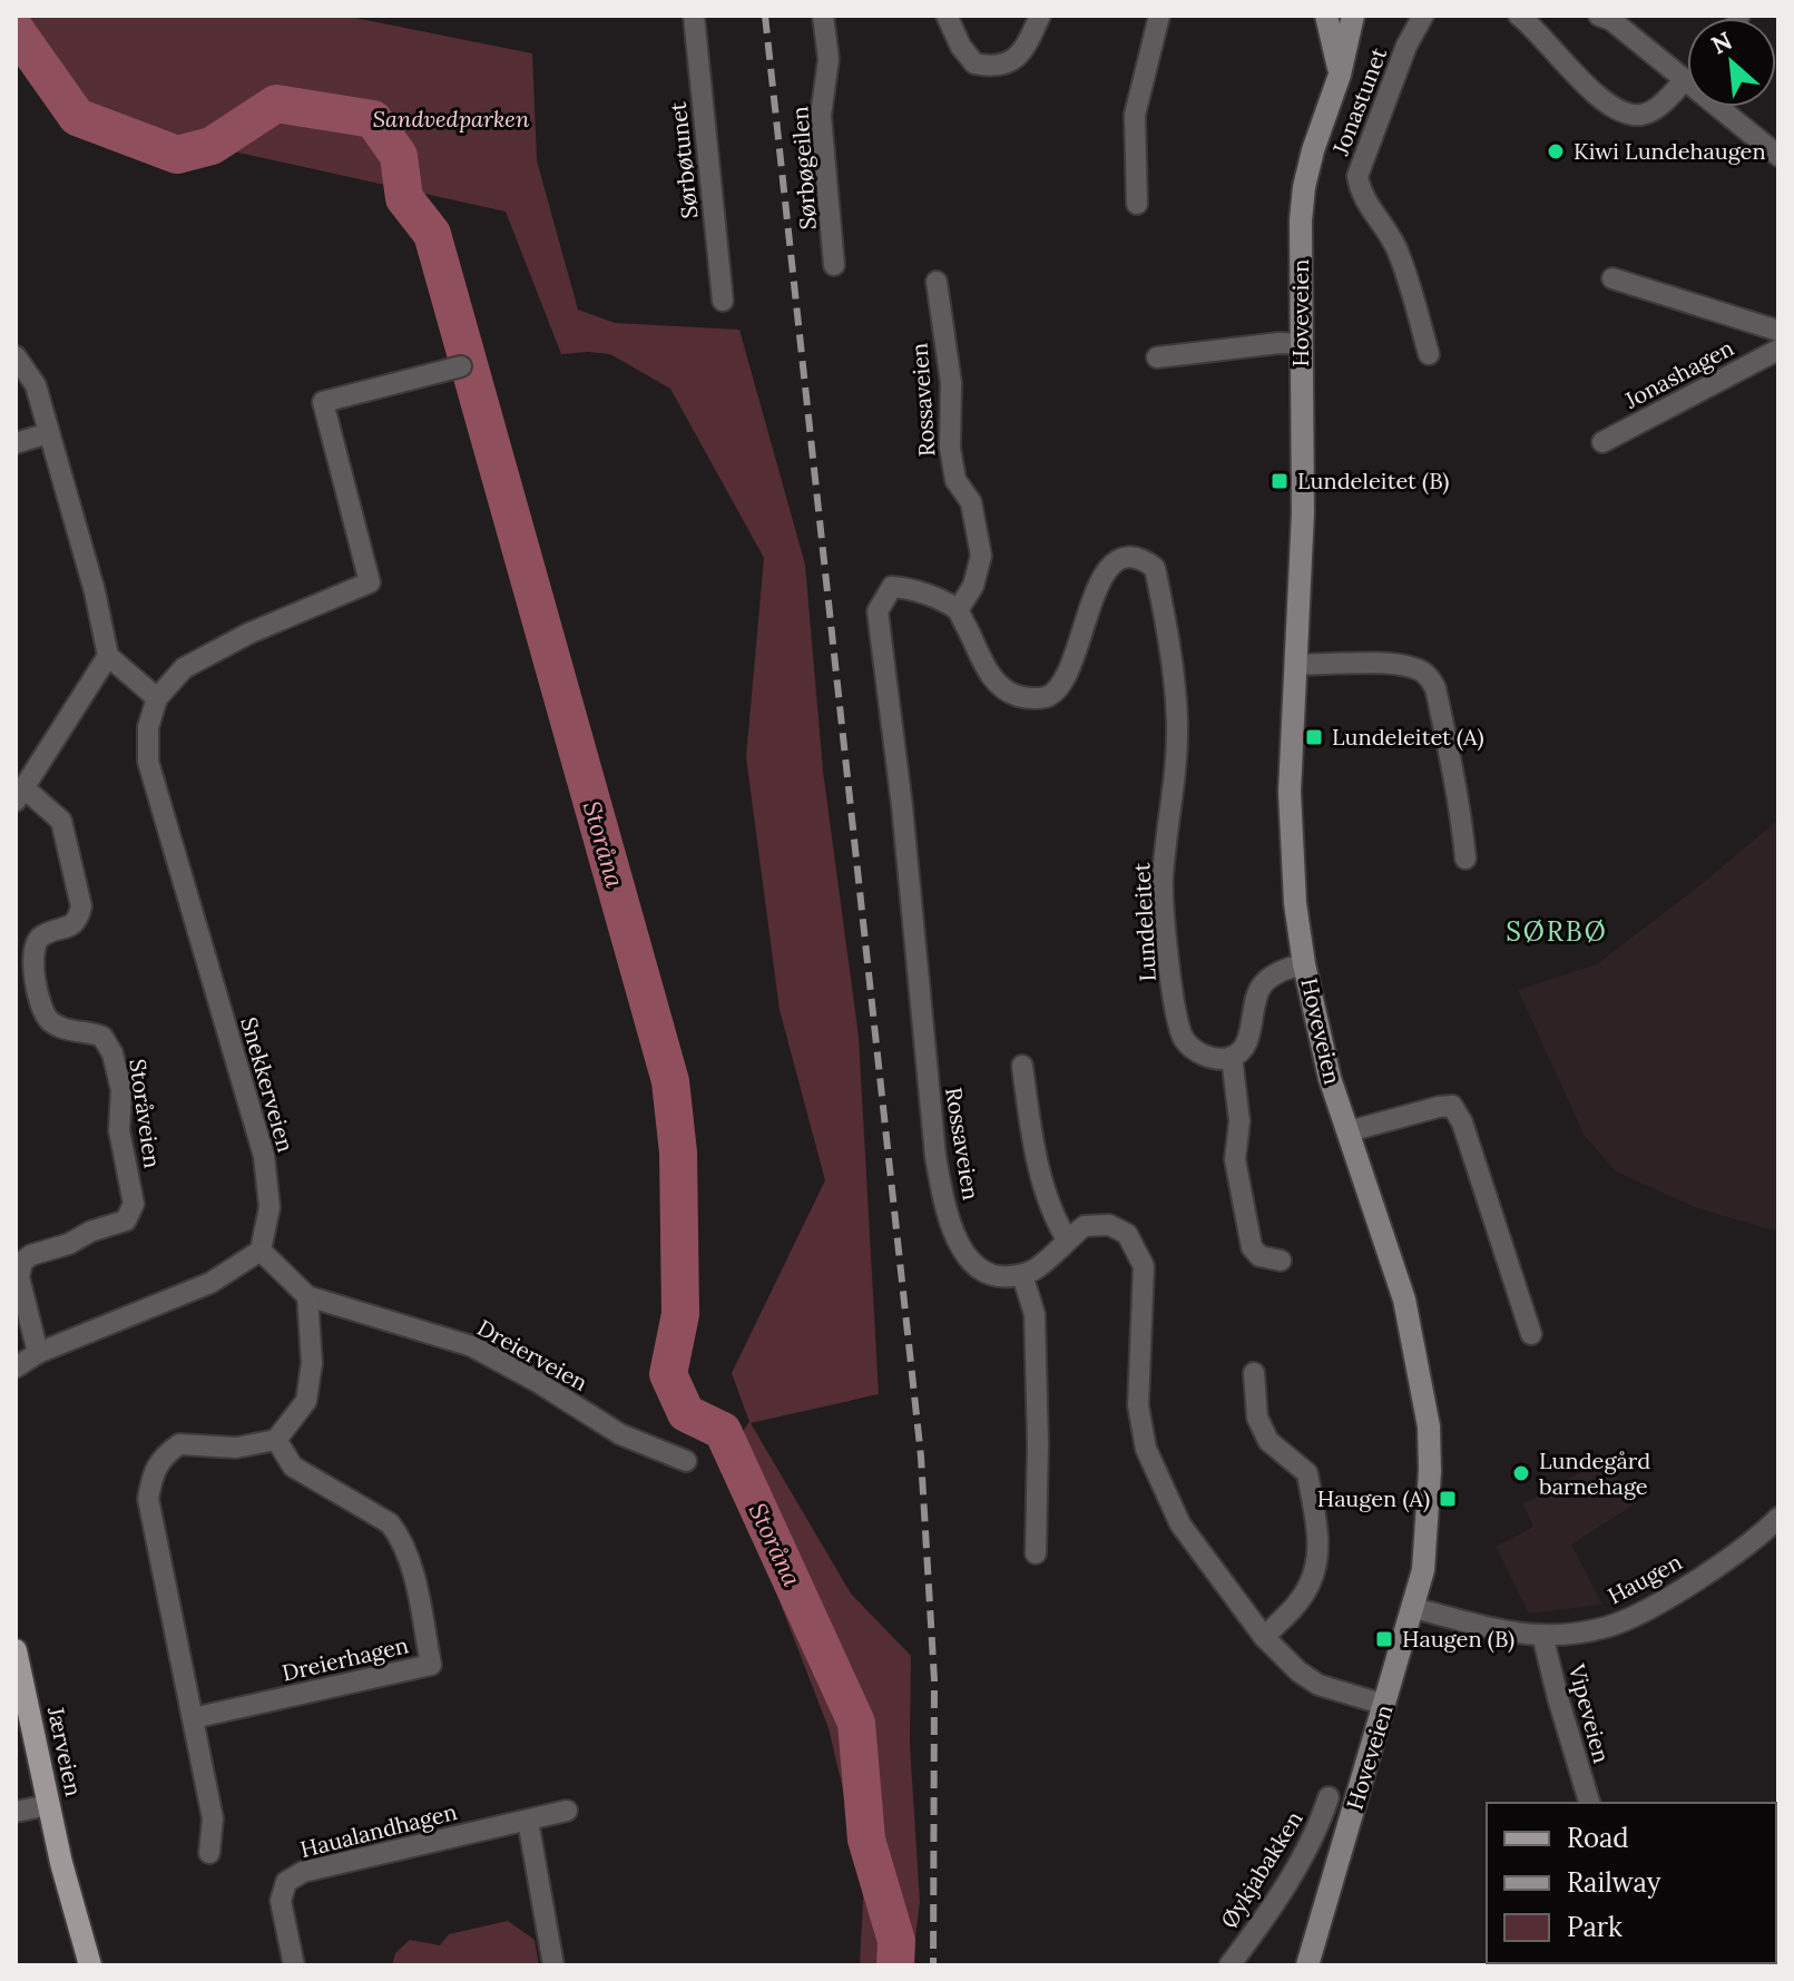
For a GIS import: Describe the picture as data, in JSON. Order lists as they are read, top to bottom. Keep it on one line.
{"streets":{"main road":["Hoveveien","Jærveien"],"street":["Jonastunet","Sørbøtunet","Sørbøgeilen","Jonashagen","Rossaveien","Lundeleitet","Snekkerveien","Storåveien","Dreierveien","Haugen","Dreierhagen","Vipeveien","Haualandhagen","Øykjabakken"]},"crossings":[["Hoveveien","Haugen"],["Rossaveien","Lundeleitet"],["Snekkerveien","Dreierveien"],["Haugen","Vipeveien"]],"districts":["SØRBØ"],"water":["Storåna"],"parks":["Sandvedparken"],"places":{"other":["Kiwi Lundehaugen","Lundegård barnehage"],"transit":["Lundeleitet (B)","Lundeleitet (A)","Haugen (A)","Haugen (B)"]},"legend":["Road","Railway","Park"],"north":"top left"}
